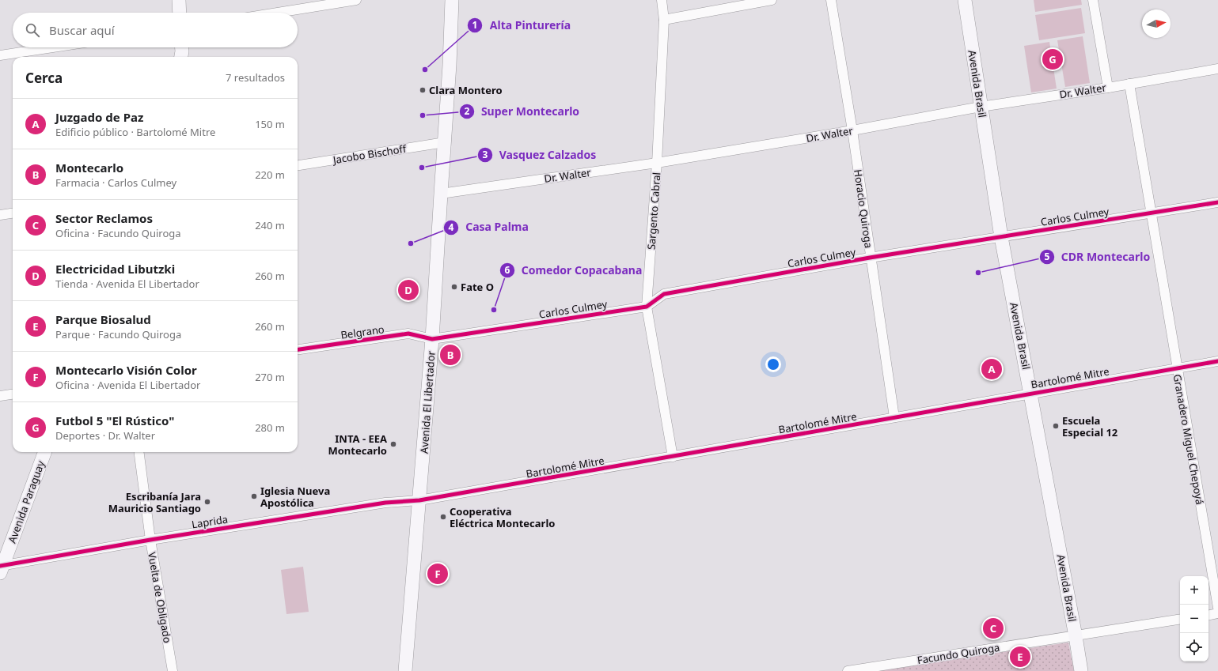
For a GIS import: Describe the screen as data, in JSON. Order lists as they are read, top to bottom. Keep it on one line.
{"streets":{"main road":["Avenida Brasil","Avenida El Libertador","Avenida Paraguay"],"street":["Dr. Walter","Jacobo Bischoff","Horacio Quiroga","Sargento Cabral","Carlos Culmey","Belgrano","Bartolomé Mitre","Granadero Miguel Chepoyá","Laprida","Vuelta de Obligado","Facundo Quiroga"]},"crossings":[["Avenida Brasil","Dr. Walter"],["Avenida Brasil","Carlos Culmey"],["Avenida Brasil","Bartolomé Mitre"],["Avenida Brasil","Facundo Quiroga"],["Dr. Walter","Horacio Quiroga"],["Dr. Walter","Sargento Cabral"],["Dr. Walter","Avenida El Libertador"],["Dr. Walter","Granadero Miguel Chepoyá"],["Jacobo Bischoff","Avenida El Libertador"],["Horacio Quiroga","Carlos Culmey"],["Horacio Quiroga","Bartolomé Mitre"],["Sargento Cabral","Carlos Culmey"],["Sargento Cabral","Bartolomé Mitre"],["Carlos Culmey","Belgrano"],["Carlos Culmey","Avenida El Libertador"],["Carlos Culmey","Granadero Miguel Chepoyá"],["Belgrano","Avenida El Libertador"],["Bartolomé Mitre","Avenida El Libertador"],["Bartolomé Mitre","Granadero Miguel Chepoyá"],["Bartolomé Mitre","Laprida"],["Avenida El Libertador","Laprida"],["Avenida Paraguay","Laprida"],["Laprida","Vuelta de Obligado"]],"places":["Alta Pinturería","Clara Montero","Super Montecarlo","Vasquez Calzados","Casa Palma","CDR Montecarlo","Fate O","Comedor Copacabana","Escuela Especial 12","INTA - EEA Montecarlo","Iglesia Nueva Apostólica","Escribanía Jara Mauricio Santiago","Cooperativa Eléctrica Montecarlo"],"north":"right","page":{"search":"Buscar aquí","pins":["G","D","B","A","F","C","E"],"heading":["Cerca","7 resultados"],"list":[{"mark":"A","name":"Juzgado de Paz","note":"Edificio público · Bartolomé Mitre","value":"150 m"},{"mark":"B","name":"Montecarlo","note":"Farmacia · Carlos Culmey","value":"220 m"},{"mark":"C","name":"Sector Reclamos","note":"Oficina · Facundo Quiroga","value":"240 m"},{"mark":"D","name":"Electricidad Libutzki","note":"Tienda · Avenida El Libertador","value":"260 m"},{"mark":"E","name":"Parque Biosalud","note":"Parque · Facundo Quiroga","value":"260 m"},{"mark":"F","name":"Montecarlo Visión Color","note":"Oficina · Avenida El Libertador","value":"270 m"},{"mark":"G","name":"Futbol 5 \"El Rústico\"","note":"Deportes · Dr. Walter","value":"280 m"}],"map_buttons":["+","−"]}}
